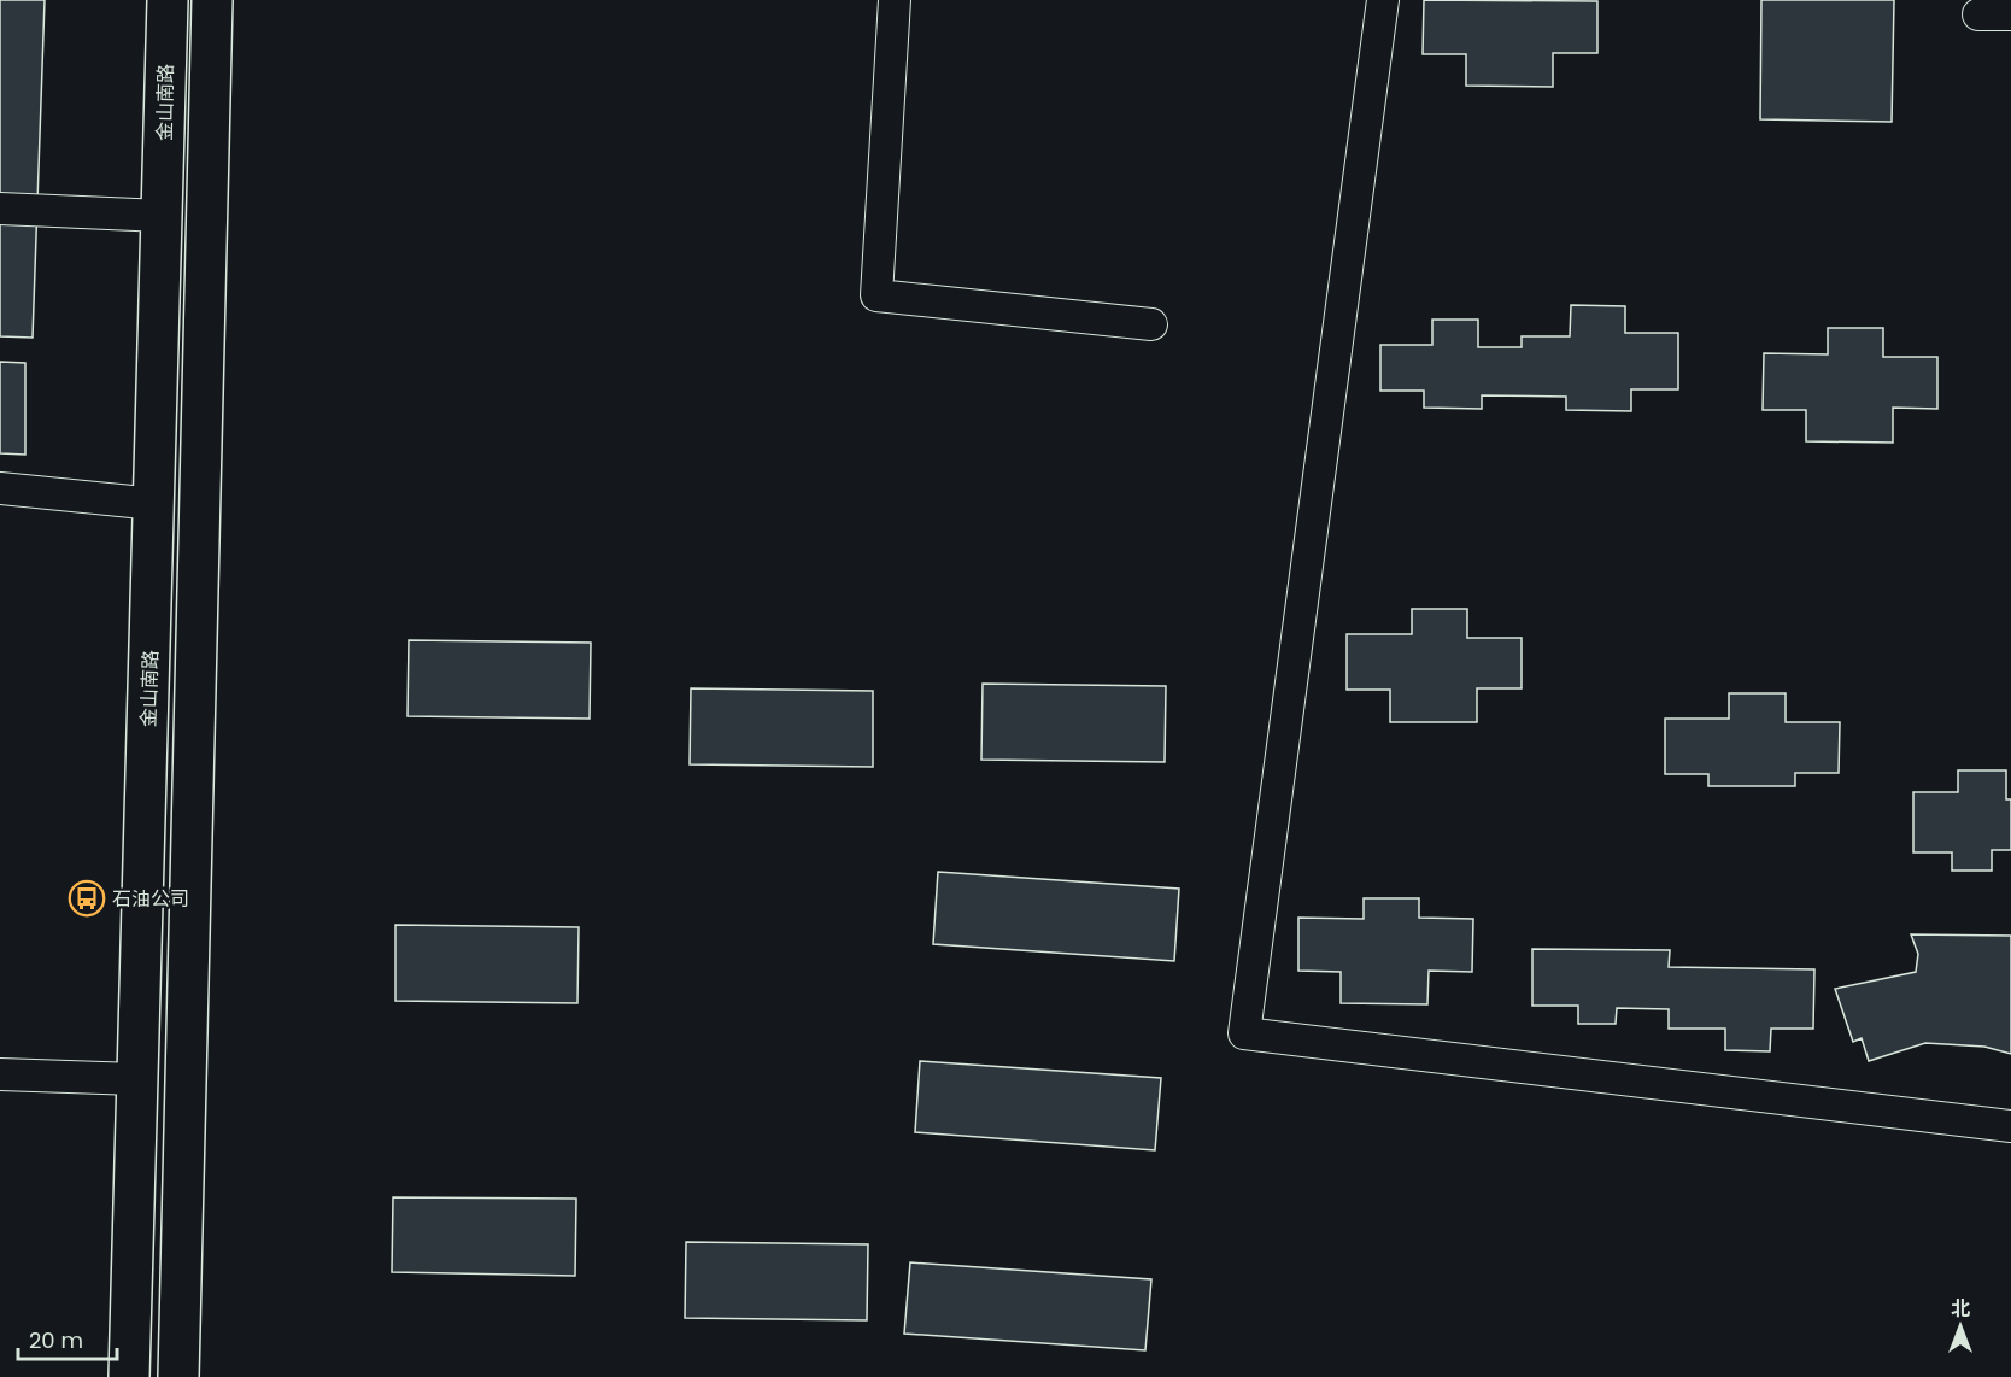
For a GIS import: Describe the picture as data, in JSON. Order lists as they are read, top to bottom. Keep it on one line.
{"streets":{"main road":["金山南路"]},"places":{"bus stop":["石油公司"]},"scale_bar":"20 m","north":"top"}
